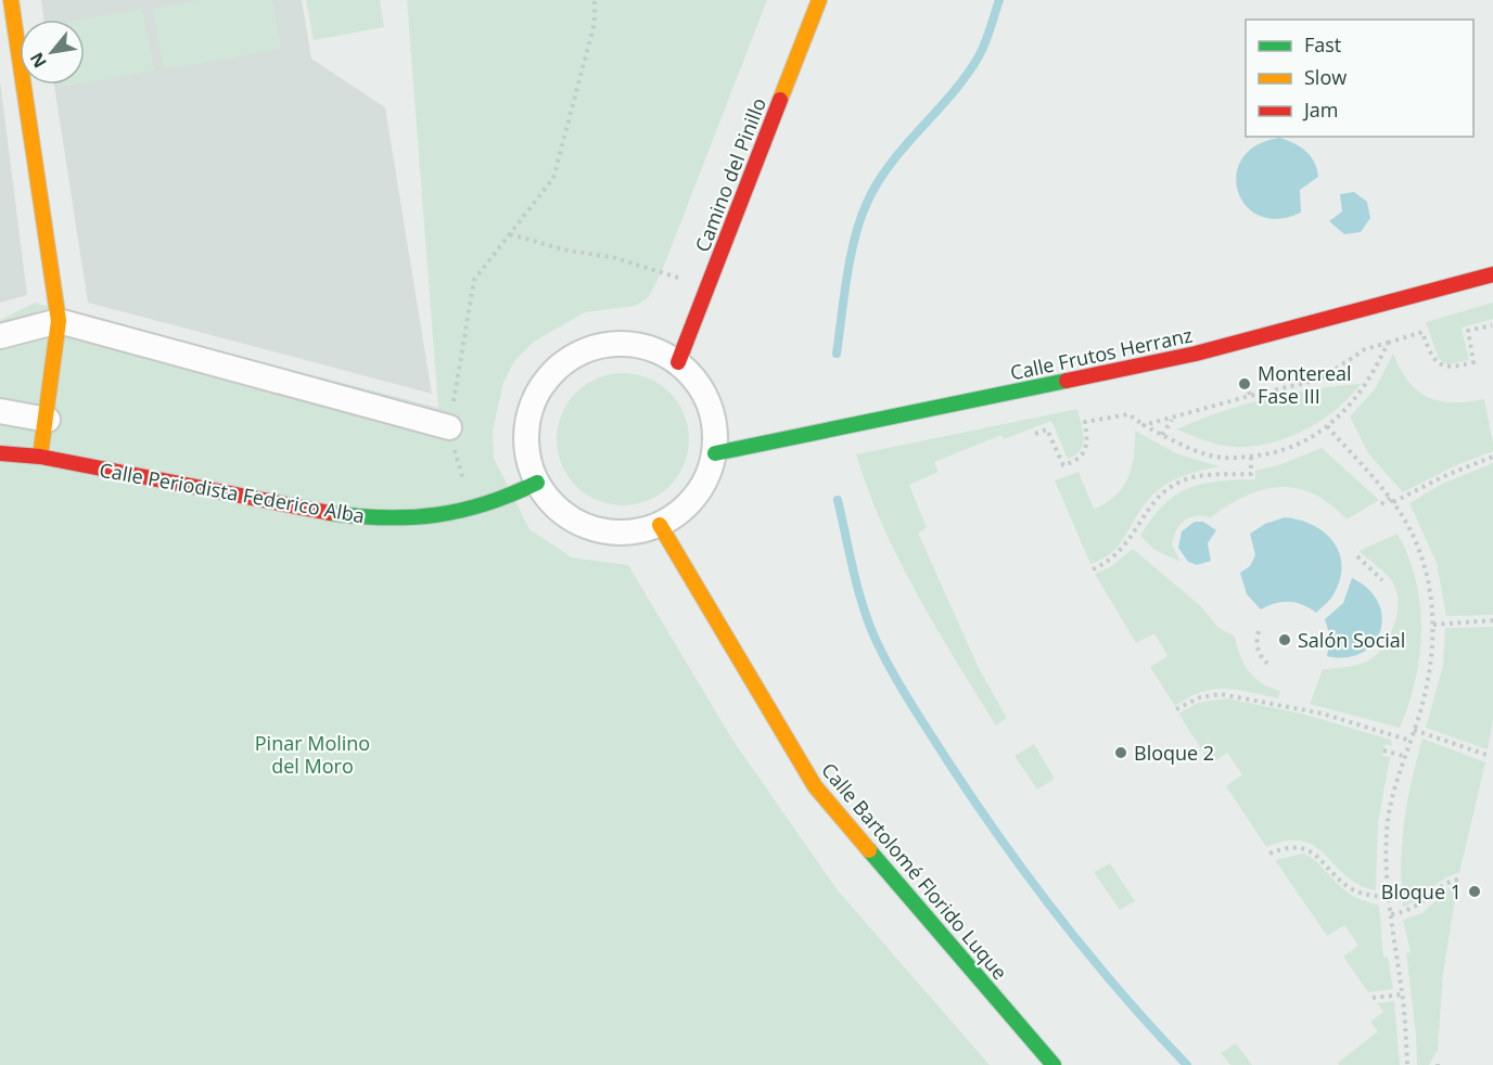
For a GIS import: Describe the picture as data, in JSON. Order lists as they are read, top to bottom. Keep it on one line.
{"streets":{"street":["Camino del Pinillo","Calle Frutos Herranz","Calle Periodista Federico Alba","Calle Bartolomé Florido Luque"]},"crossings":[["Camino del Pinillo","Calle Frutos Herranz"],["Camino del Pinillo","Calle Periodista Federico Alba"],["Camino del Pinillo","Calle Bartolomé Florido Luque"],["Calle Frutos Herranz","Calle Periodista Federico Alba"],["Calle Frutos Herranz","Calle Bartolomé Florido Luque"],["Calle Periodista Federico Alba","Calle Bartolomé Florido Luque"]],"parks":["Pinar Molino del Moro"],"places":["Montereal Fase III","Salón Social","Bloque 2","Bloque 1"],"legend":["Fast","Slow","Jam"],"north":"bottom left"}
